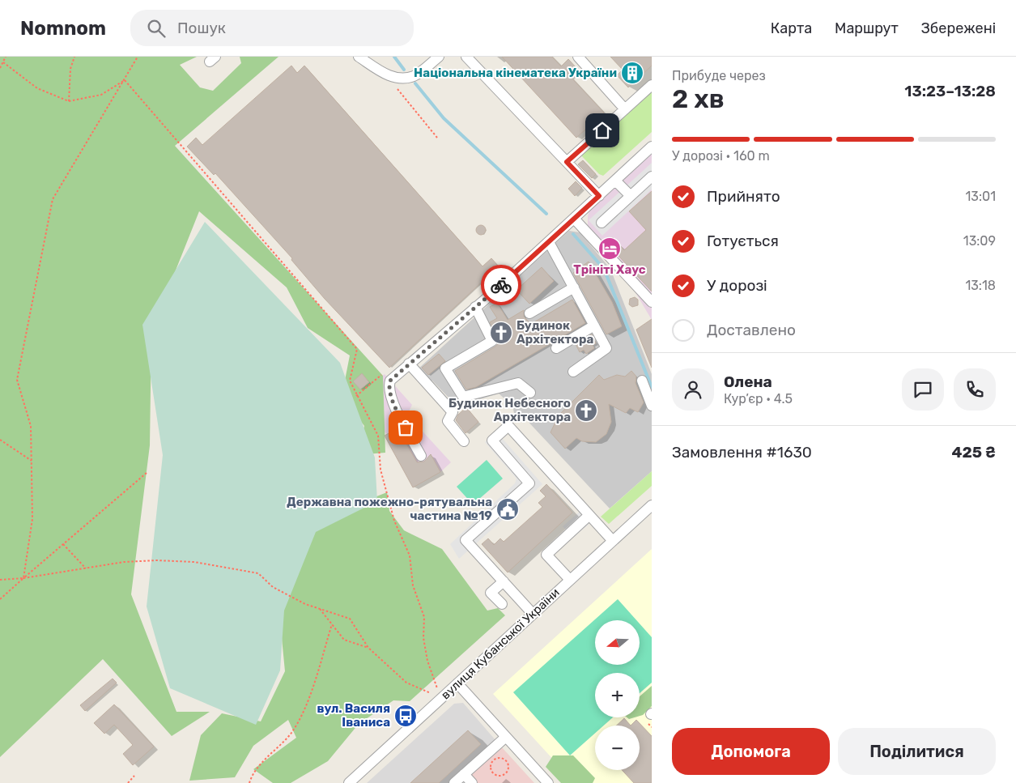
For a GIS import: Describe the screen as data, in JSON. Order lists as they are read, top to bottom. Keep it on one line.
{"streets":{"street":["вулиця Кубанської України"]},"places":{"building":["Національна кінематека України"],"hotel":["Трініті Хаус"],"church":["Будинок Архітектора","Будинок Небесного Архітектора"],"public building":["Державна пожежно-рятувальна частина №19"],"bus stop":["вул. Василя Іваниса"]},"north":"left","page":{"header":"Nomnom","search":"Пошук","nav":["Карта","Маршрут","Збережені"],"heading":["2 хв","Прибуде через","13:23–13:28"],"panel":["Олена","Кур’єр · 4.5","Замовлення #1630","425 ₴"],"bar":"У дорозі · 160 m","list":[["Прийнято","13:01"],["Готується","13:09"],["У дорозі","13:18"],"Доставлено"],"map_buttons":["+","−"],"buttons":["Допомога","Поділитися"]}}
